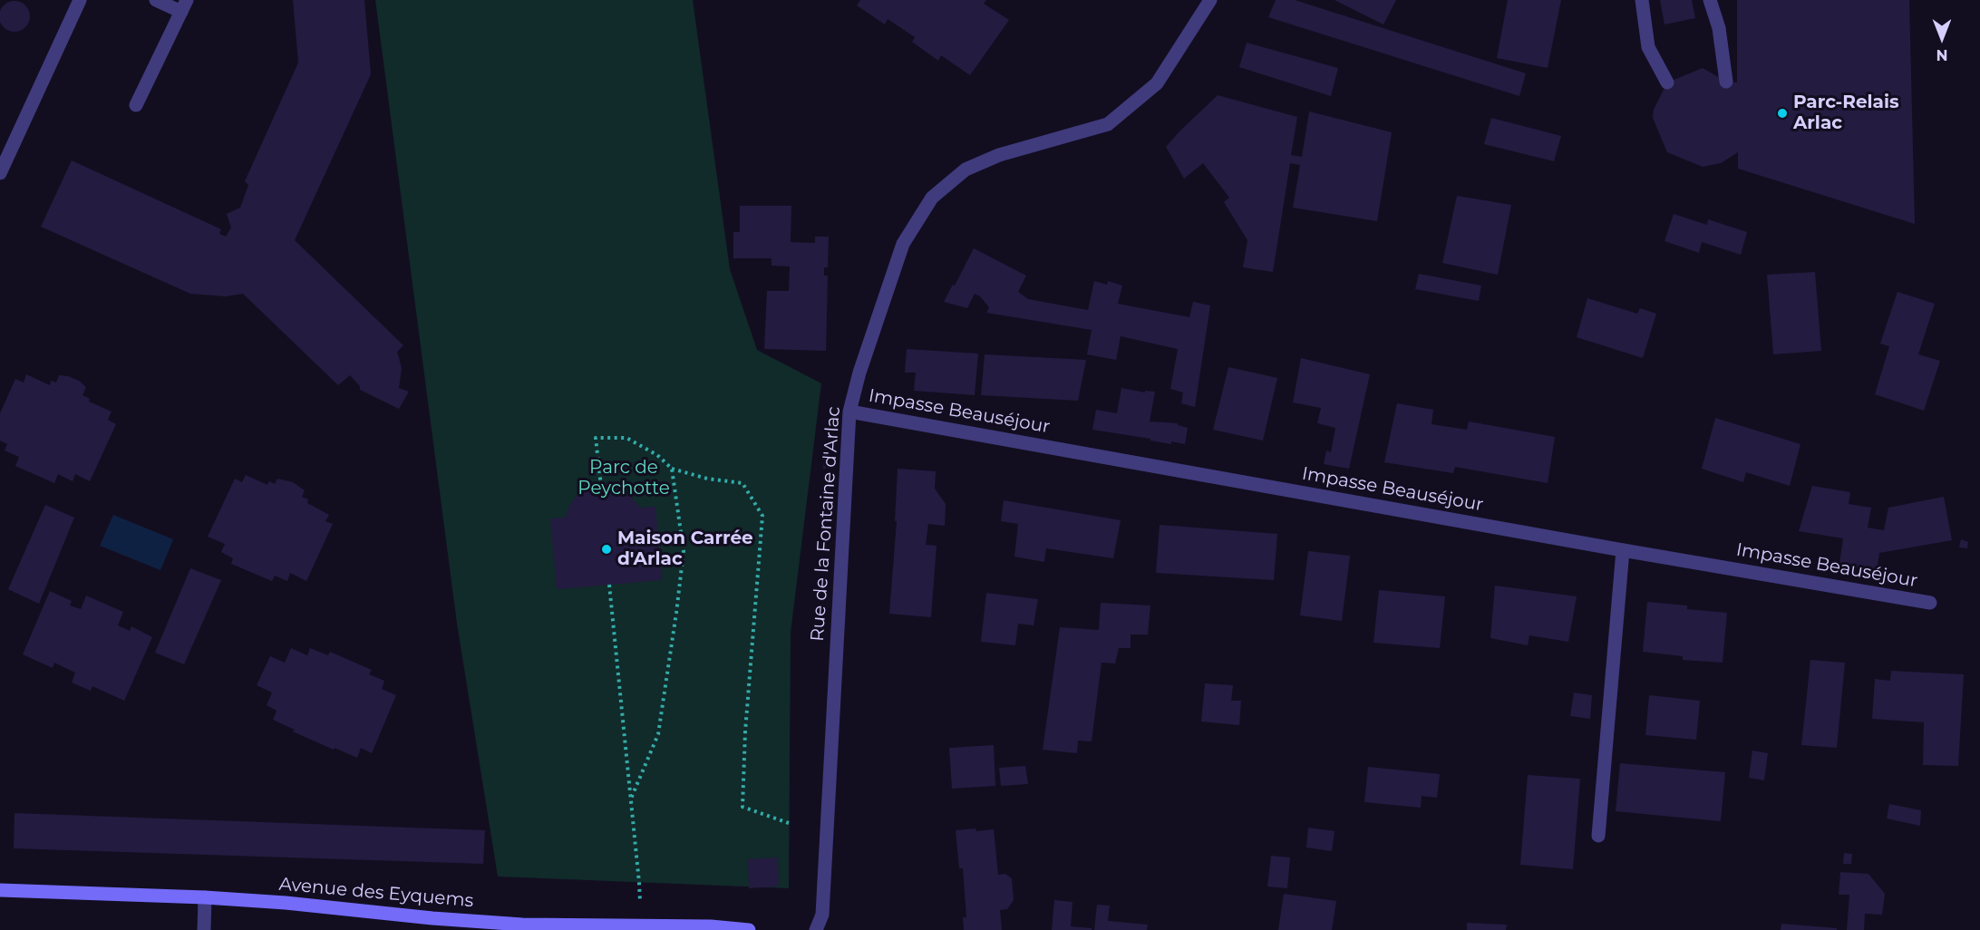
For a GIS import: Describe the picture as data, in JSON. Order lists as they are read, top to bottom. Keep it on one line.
{"streets":{"street":["Impasse Beauséjour","Rue de la Fontaine d'Arlac","Avenue des Eyquems"]},"crossings":[["Impasse Beauséjour","Rue de la Fontaine d'Arlac"]],"parks":["Parc de Peychotte"],"places":["Parc-Relais Arlac","Maison Carrée d'Arlac"],"north":"bottom"}
